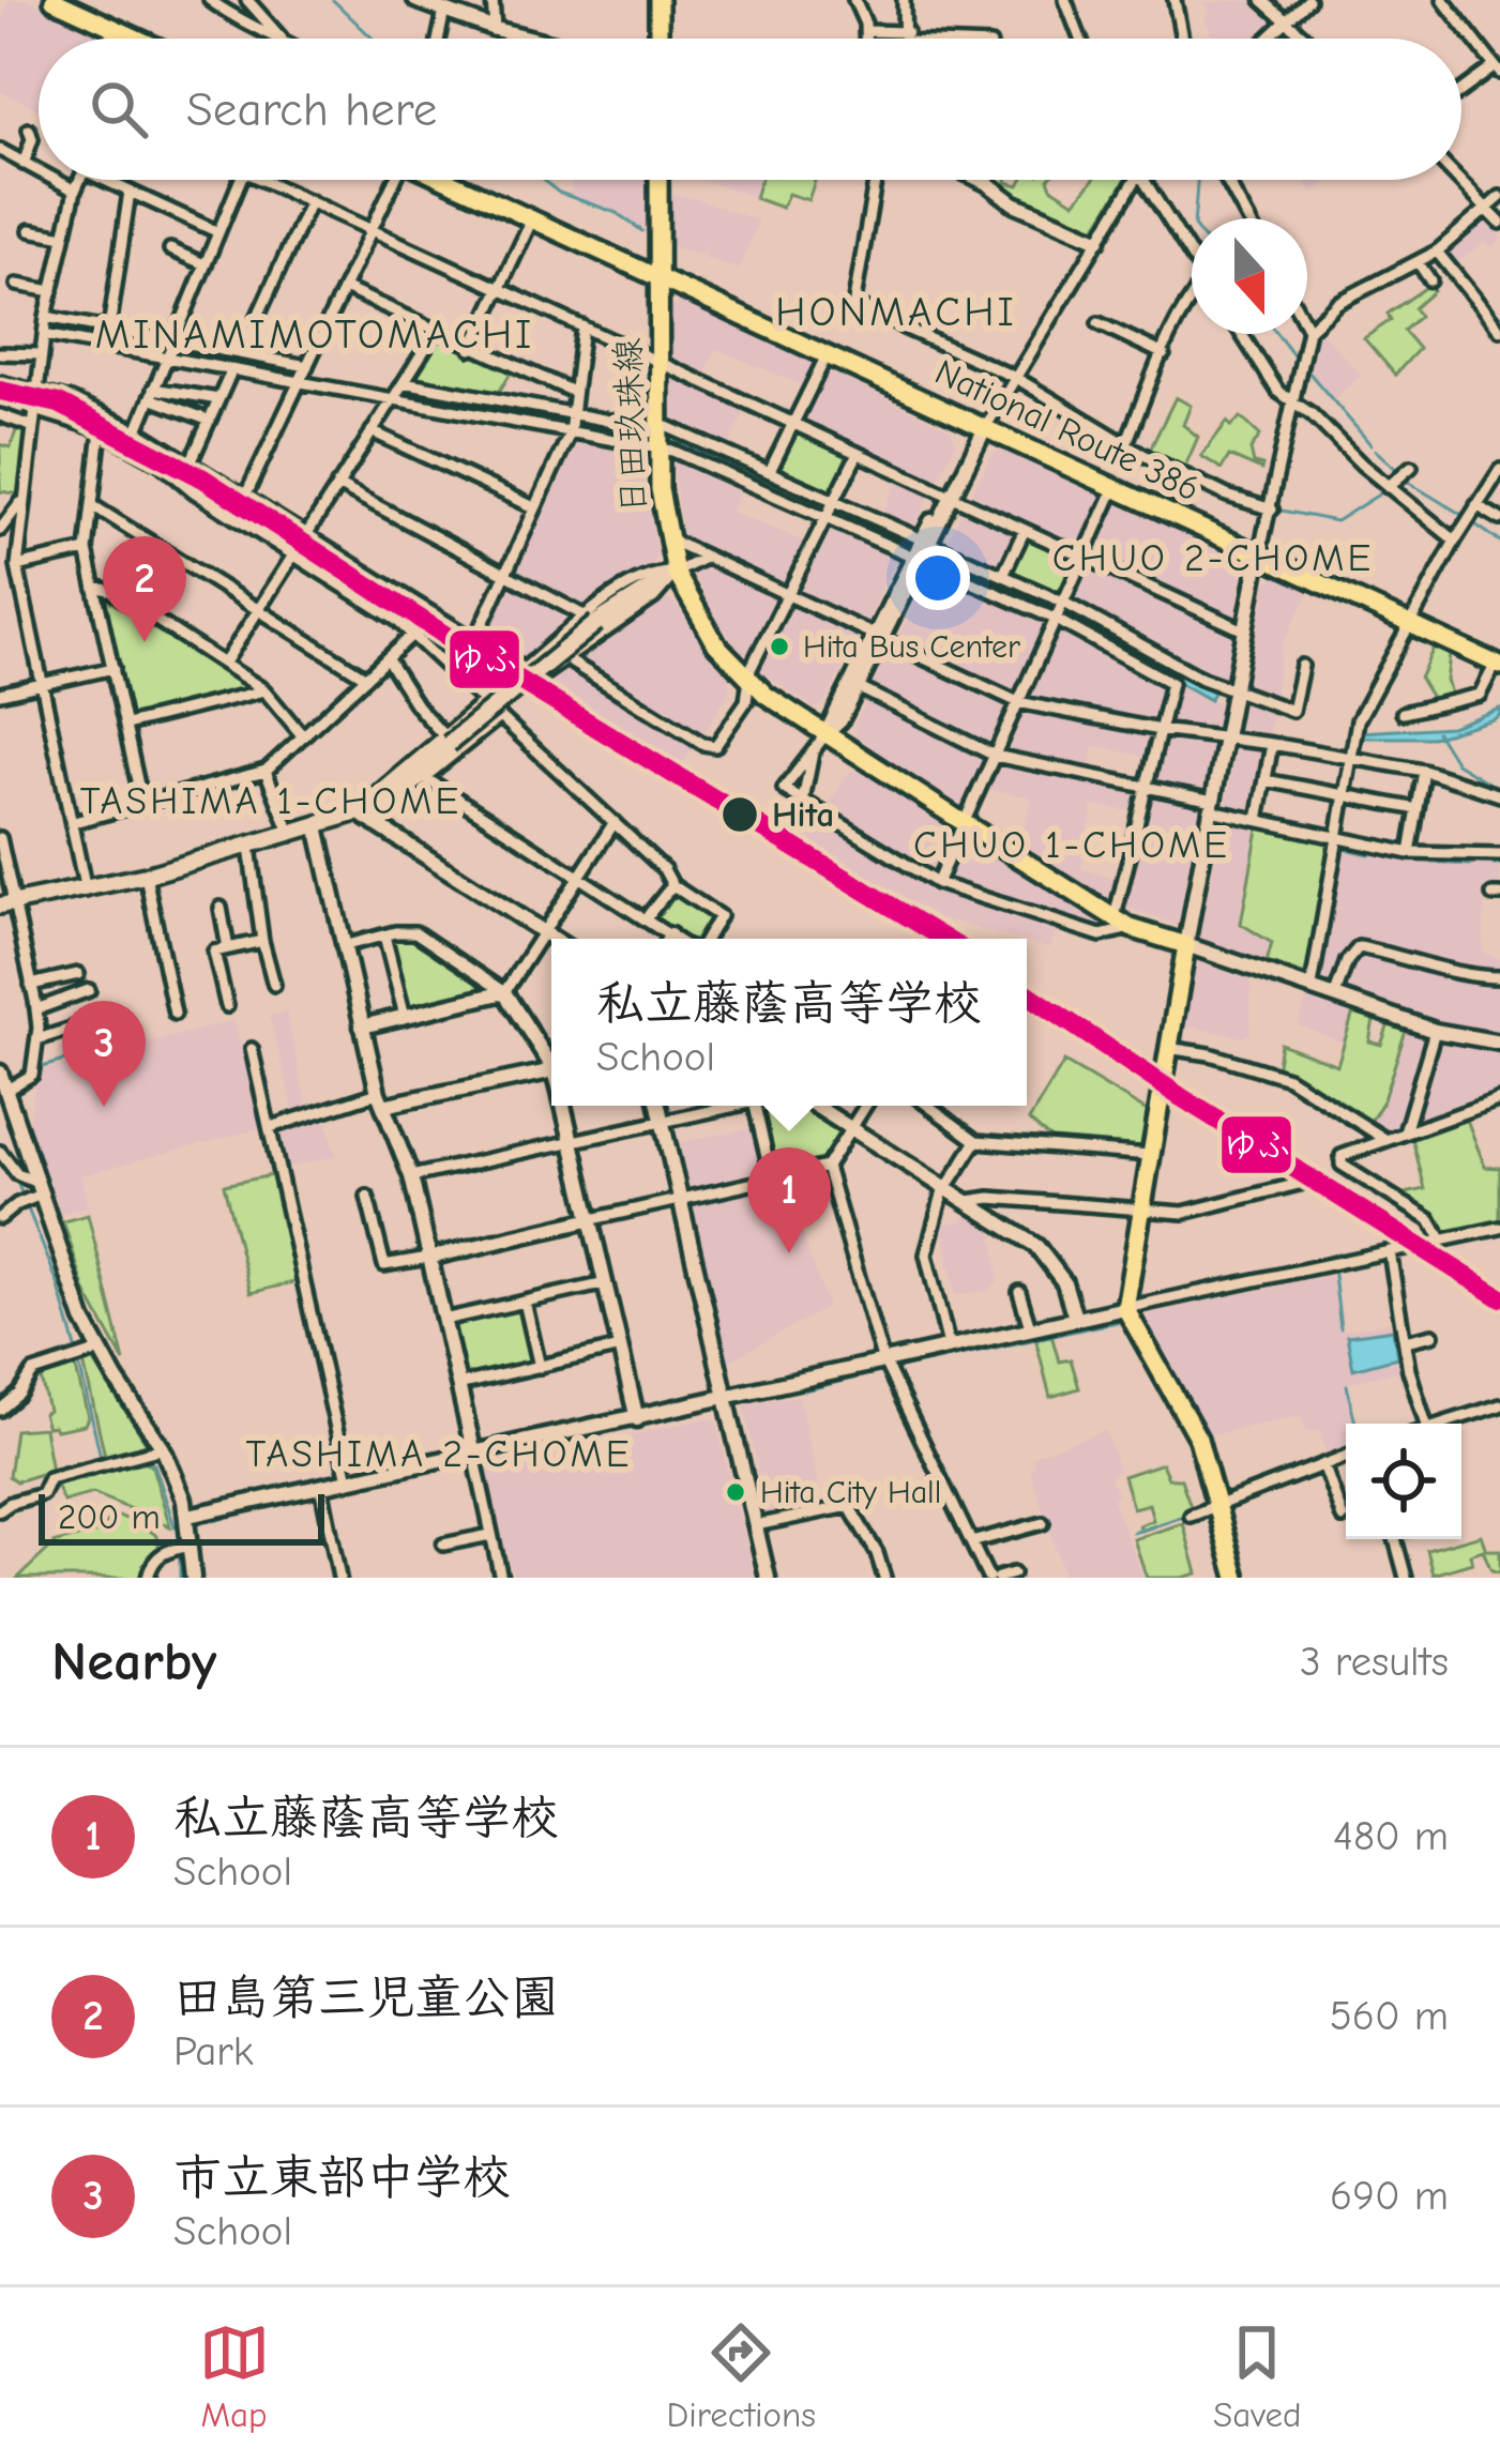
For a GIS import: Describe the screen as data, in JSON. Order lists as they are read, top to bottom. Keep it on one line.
{"streets":{"main road":["日田玖珠線","National Route 386"]},"crossings":[["日田玖珠線","National Route 386"]],"districts":["HONMACHI","MINAMIMOTOMACHI","CHUO 2-CHOME","TASHIMA 1-CHOME","CHUO 1-CHOME","TASHIMA 2-CHOME"],"places":["Hita Bus Center","Hita","Hita City Hall"],"lines":["transit line ゆふ"],"scale_bar":"200 m","north":"bottom","page":{"search":"Search here","pins":["2","3","1"],"popup":["私立藤蔭高等学校","School"],"scale":"200 m","heading":["Nearby","3 results"],"list":[{"mark":"1","name":"私立藤蔭高等学校","note":"School","value":"480 m"},{"mark":"2","name":"田島第三児童公園","note":"Park","value":"560 m"},{"mark":"3","name":"市立東部中学校","note":"School","value":"690 m"}],"nav":["Map","Directions","Saved"]}}
